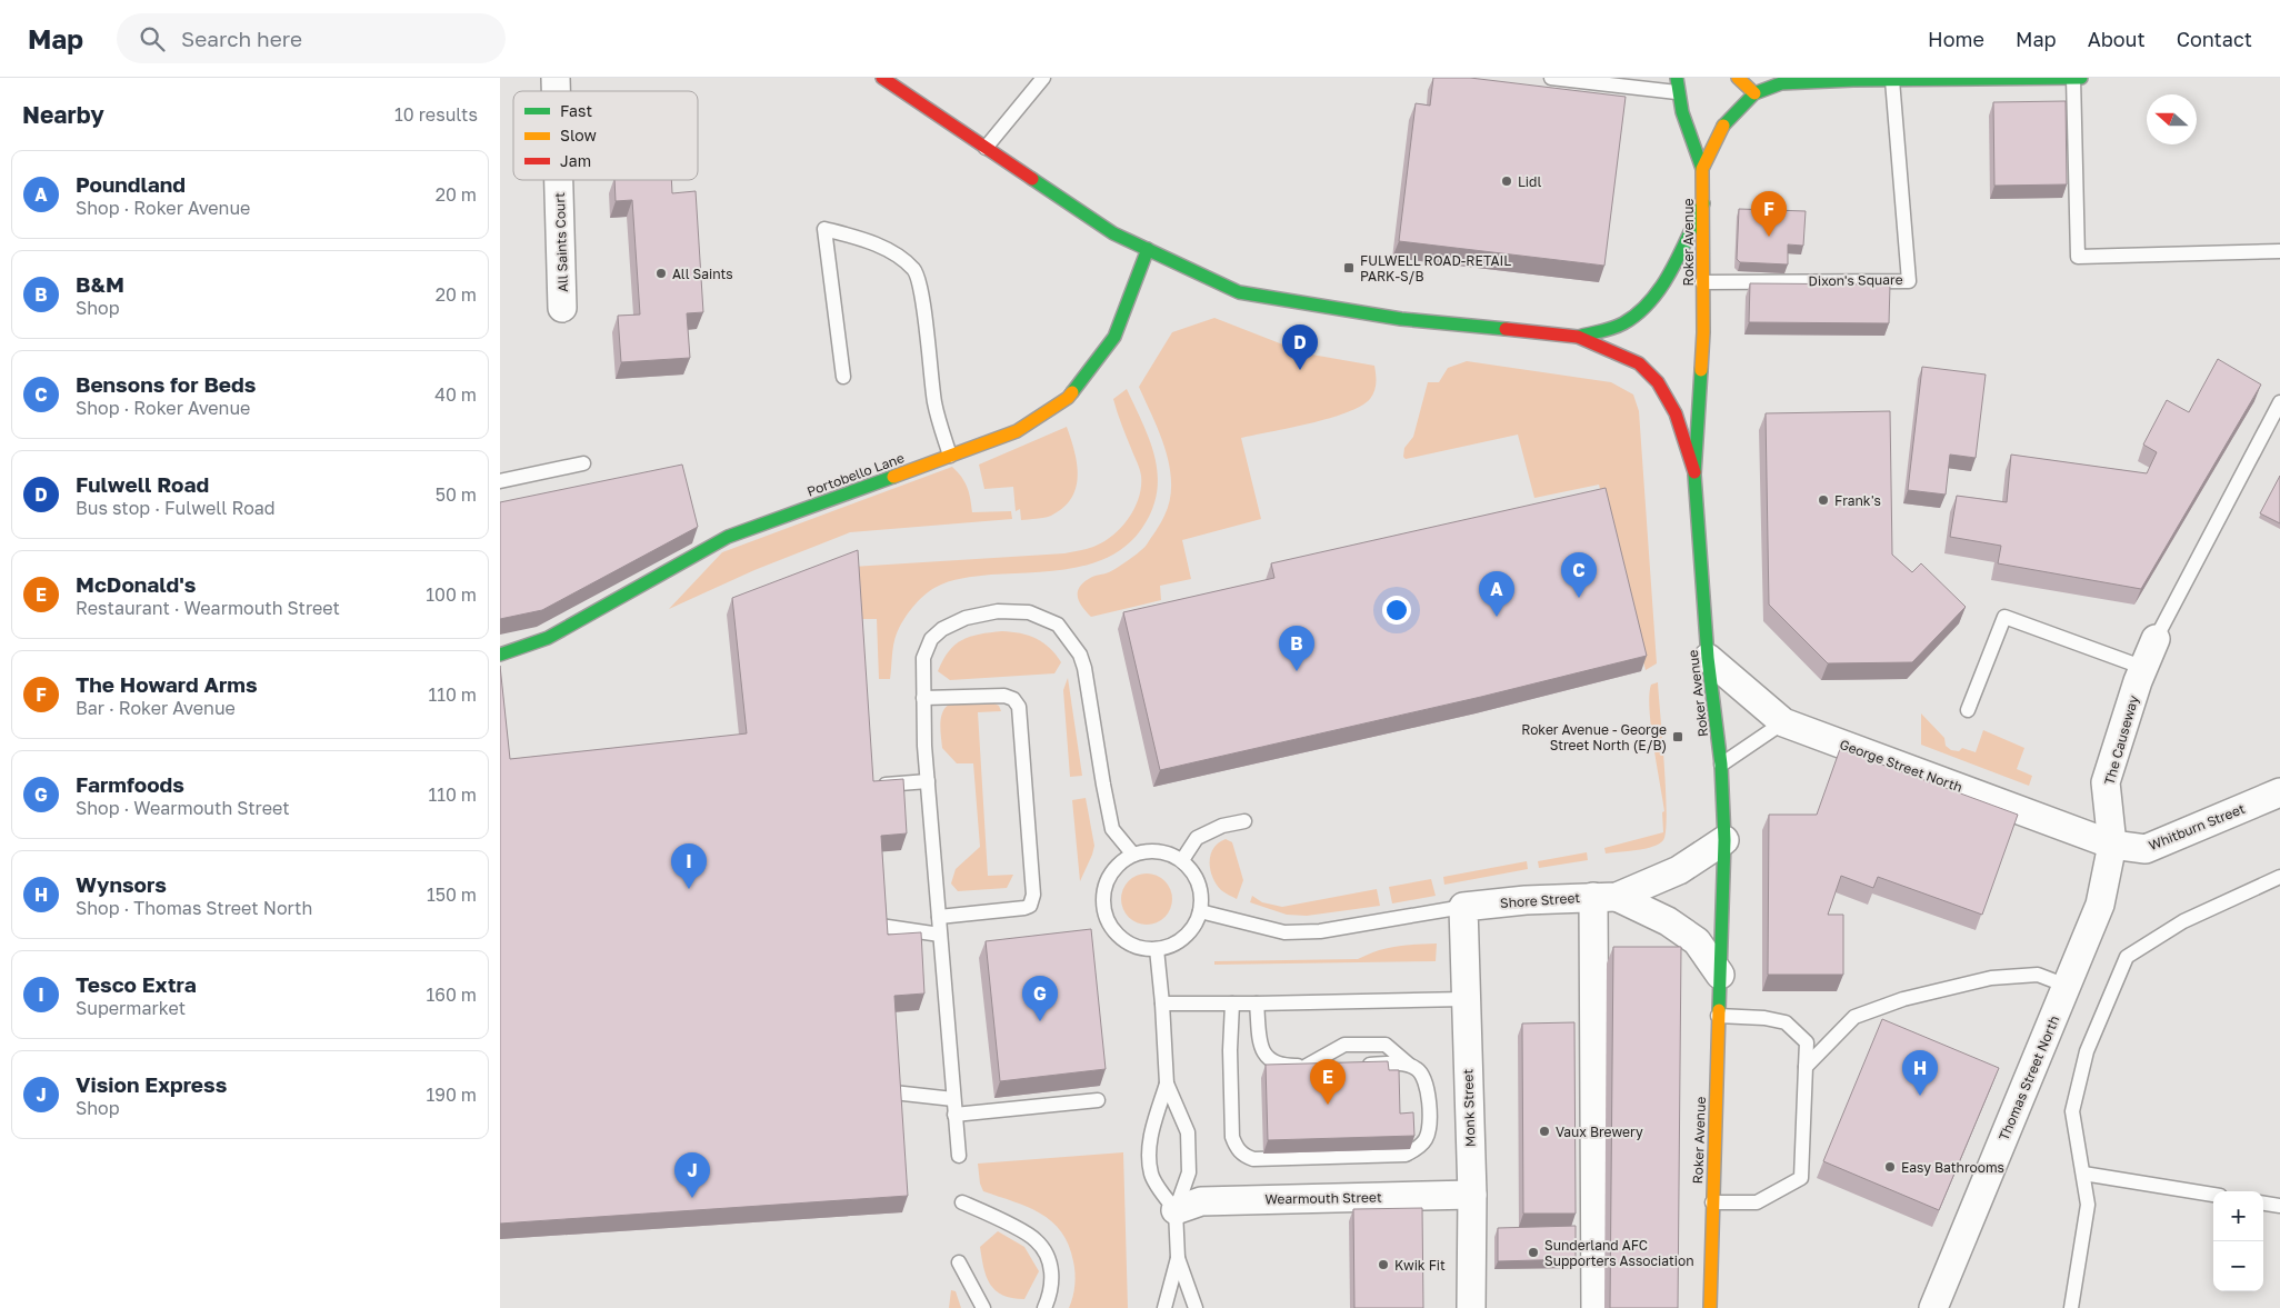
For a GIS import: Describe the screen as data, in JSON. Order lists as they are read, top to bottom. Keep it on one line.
{"streets":{"street":["All Saints Court","Roker Avenue","Portobello Lane","The Causeway","George Street North","Whitburn Street","Shore Street","Thomas Street North","Monk Street","Wearmouth Street"],"lane":["Dixon's Square"]},"crossings":[["Roker Avenue","Dixon's Square"],["Roker Avenue","George Street North"],["The Causeway","George Street North"],["The Causeway","Whitburn Street"],["The Causeway","Thomas Street North"],["George Street North","Whitburn Street"],["George Street North","Thomas Street North"],["Whitburn Street","Thomas Street North"],["Shore Street","Monk Street"],["Monk Street","Wearmouth Street"]],"places":{"other":["Lidl","All Saints","Frank's","Vaux Brewery","Easy Bathrooms","Sunderland AFC Supporters Association","Kwik Fit"],"transit":["FULWELL ROAD-RETAIL PARK-S/B","Roker Avenue - George Street North (E/B)"]},"legend":["Fast","Slow","Jam"],"north":"left","page":{"header":"Map","search":"Search here","nav":["Home","Map","About","Contact"],"heading":["Nearby","10 results"],"list":[{"mark":"A","name":"Poundland","note":"Shop · Roker Avenue","value":"20 m"},{"mark":"B","name":"B&M","note":"Shop","value":"20 m"},{"mark":"C","name":"Bensons for Beds","note":"Shop · Roker Avenue","value":"40 m"},{"mark":"D","name":"Fulwell Road","note":"Bus stop · Fulwell Road","value":"50 m"},{"mark":"E","name":"McDonald's","note":"Restaurant · Wearmouth Street","value":"100 m"},{"mark":"F","name":"The Howard Arms","note":"Bar · Roker Avenue","value":"110 m"},{"mark":"G","name":"Farmfoods","note":"Shop · Wearmouth Street","value":"110 m"},{"mark":"H","name":"Wynsors","note":"Shop · Thomas Street North","value":"150 m"},{"mark":"I","name":"Tesco Extra","note":"Supermarket","value":"160 m"},{"mark":"J","name":"Vision Express","note":"Shop","value":"190 m"}],"pins":["F","D","C","A","B","I","G","H","E","J"],"map_buttons":["+","−"]}}
